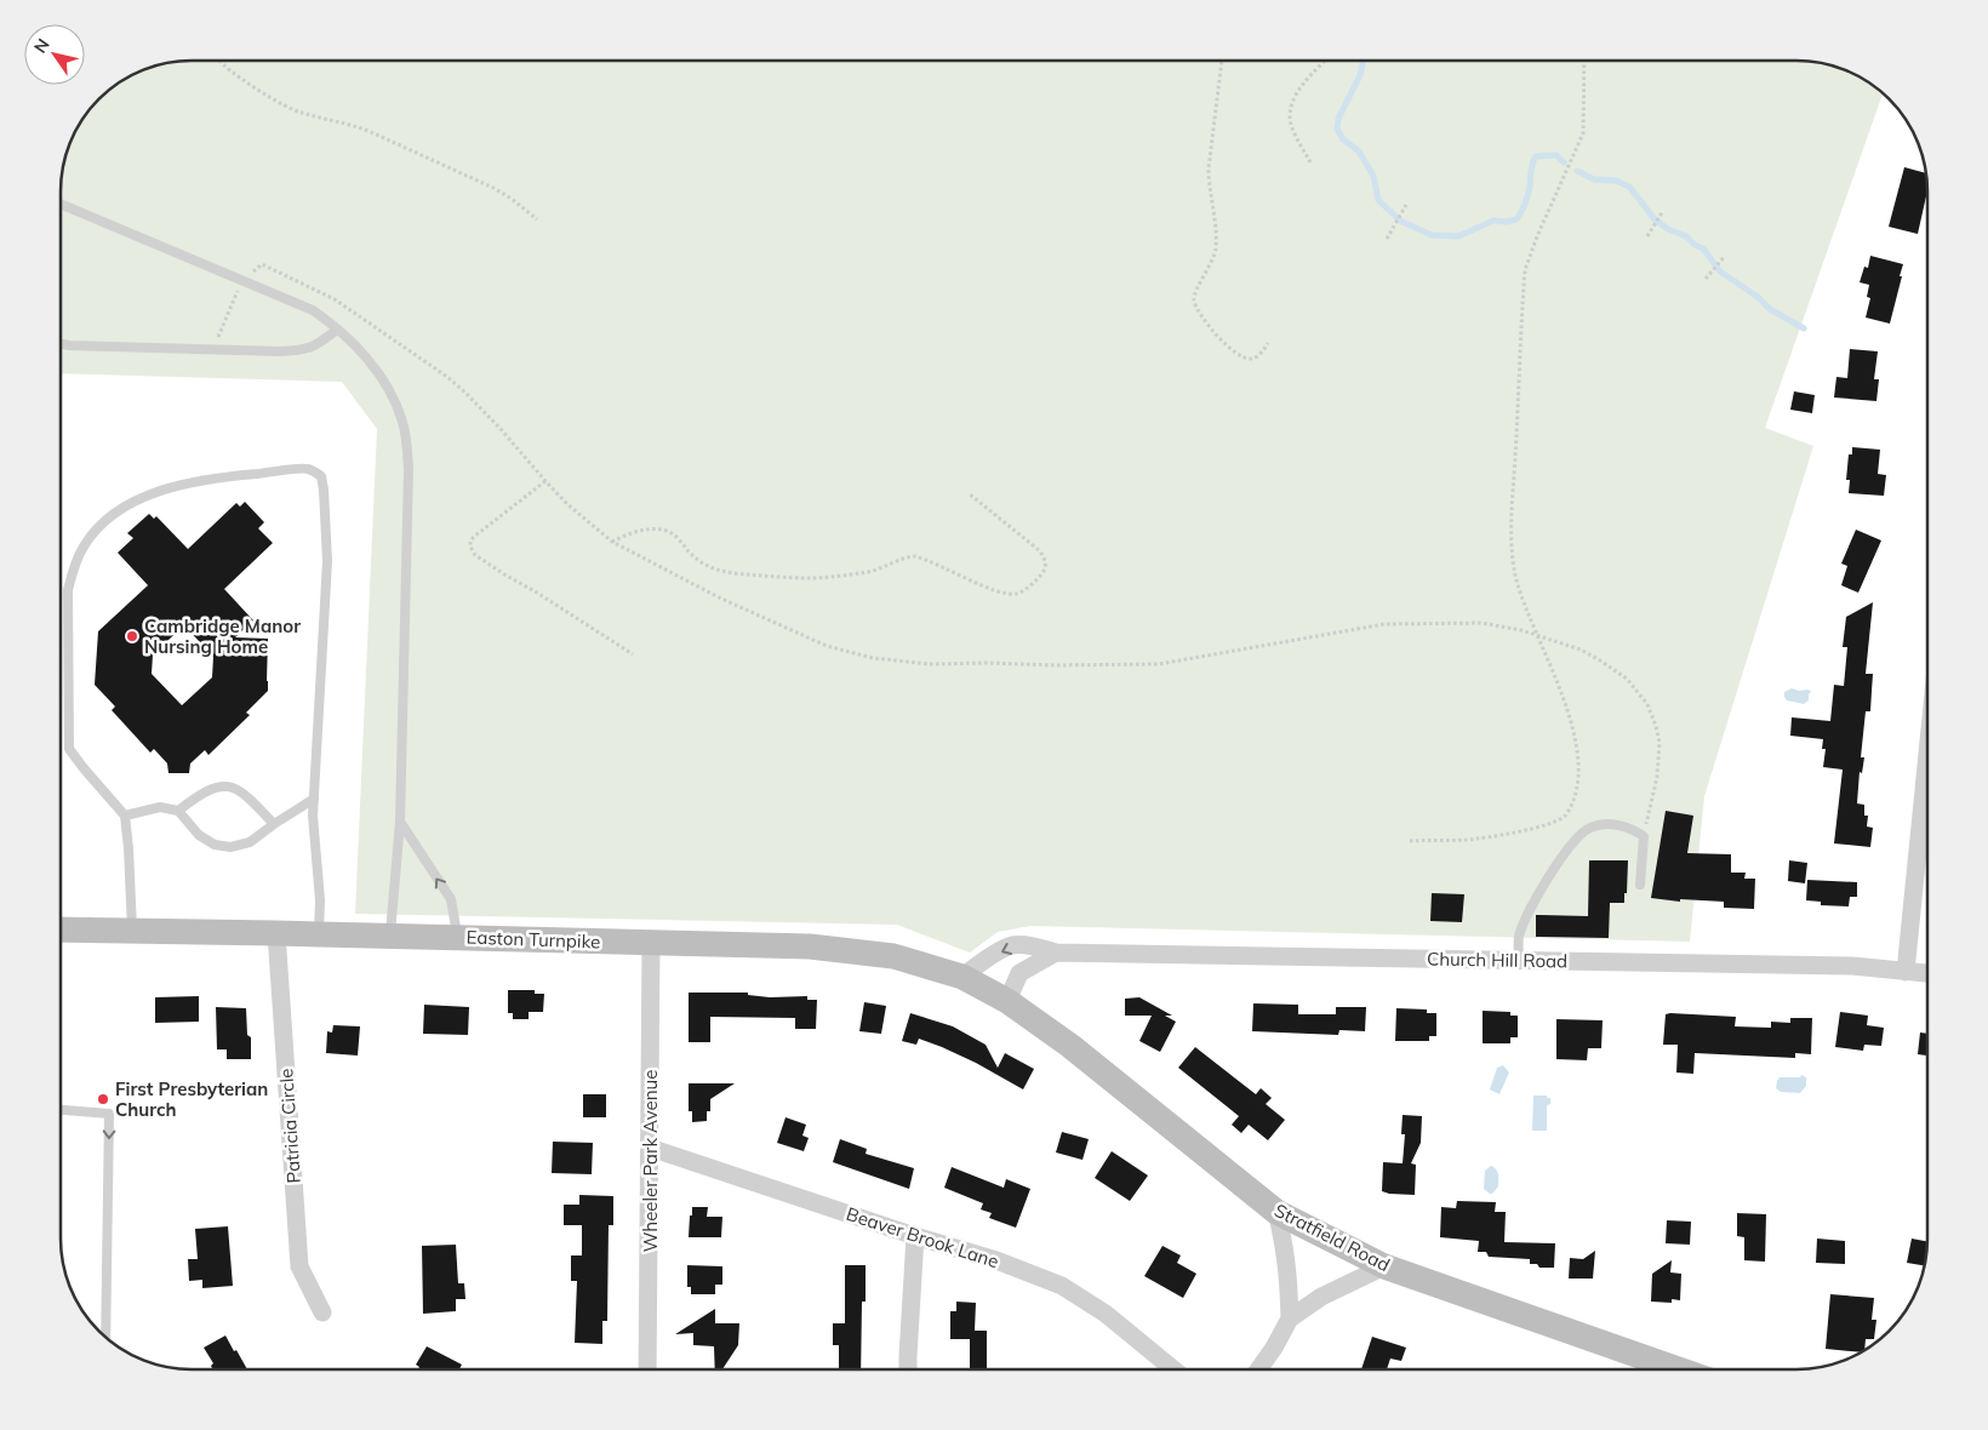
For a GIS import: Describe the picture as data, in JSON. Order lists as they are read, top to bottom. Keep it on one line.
{"streets":{"main road":["Easton Turnpike","Stratfield Road"],"street":["Church Hill Road","Patricia Circle","Wheeler Park Avenue","Beaver Brook Lane"]},"crossings":[["Easton Turnpike","Church Hill Road"],["Easton Turnpike","Patricia Circle"],["Easton Turnpike","Wheeler Park Avenue"],["Easton Turnpike","Stratfield Road"],["Wheeler Park Avenue","Beaver Brook Lane"]],"places":["Cambridge Manor Nursing Home","First Presbyterian Church"],"north":"top left"}
